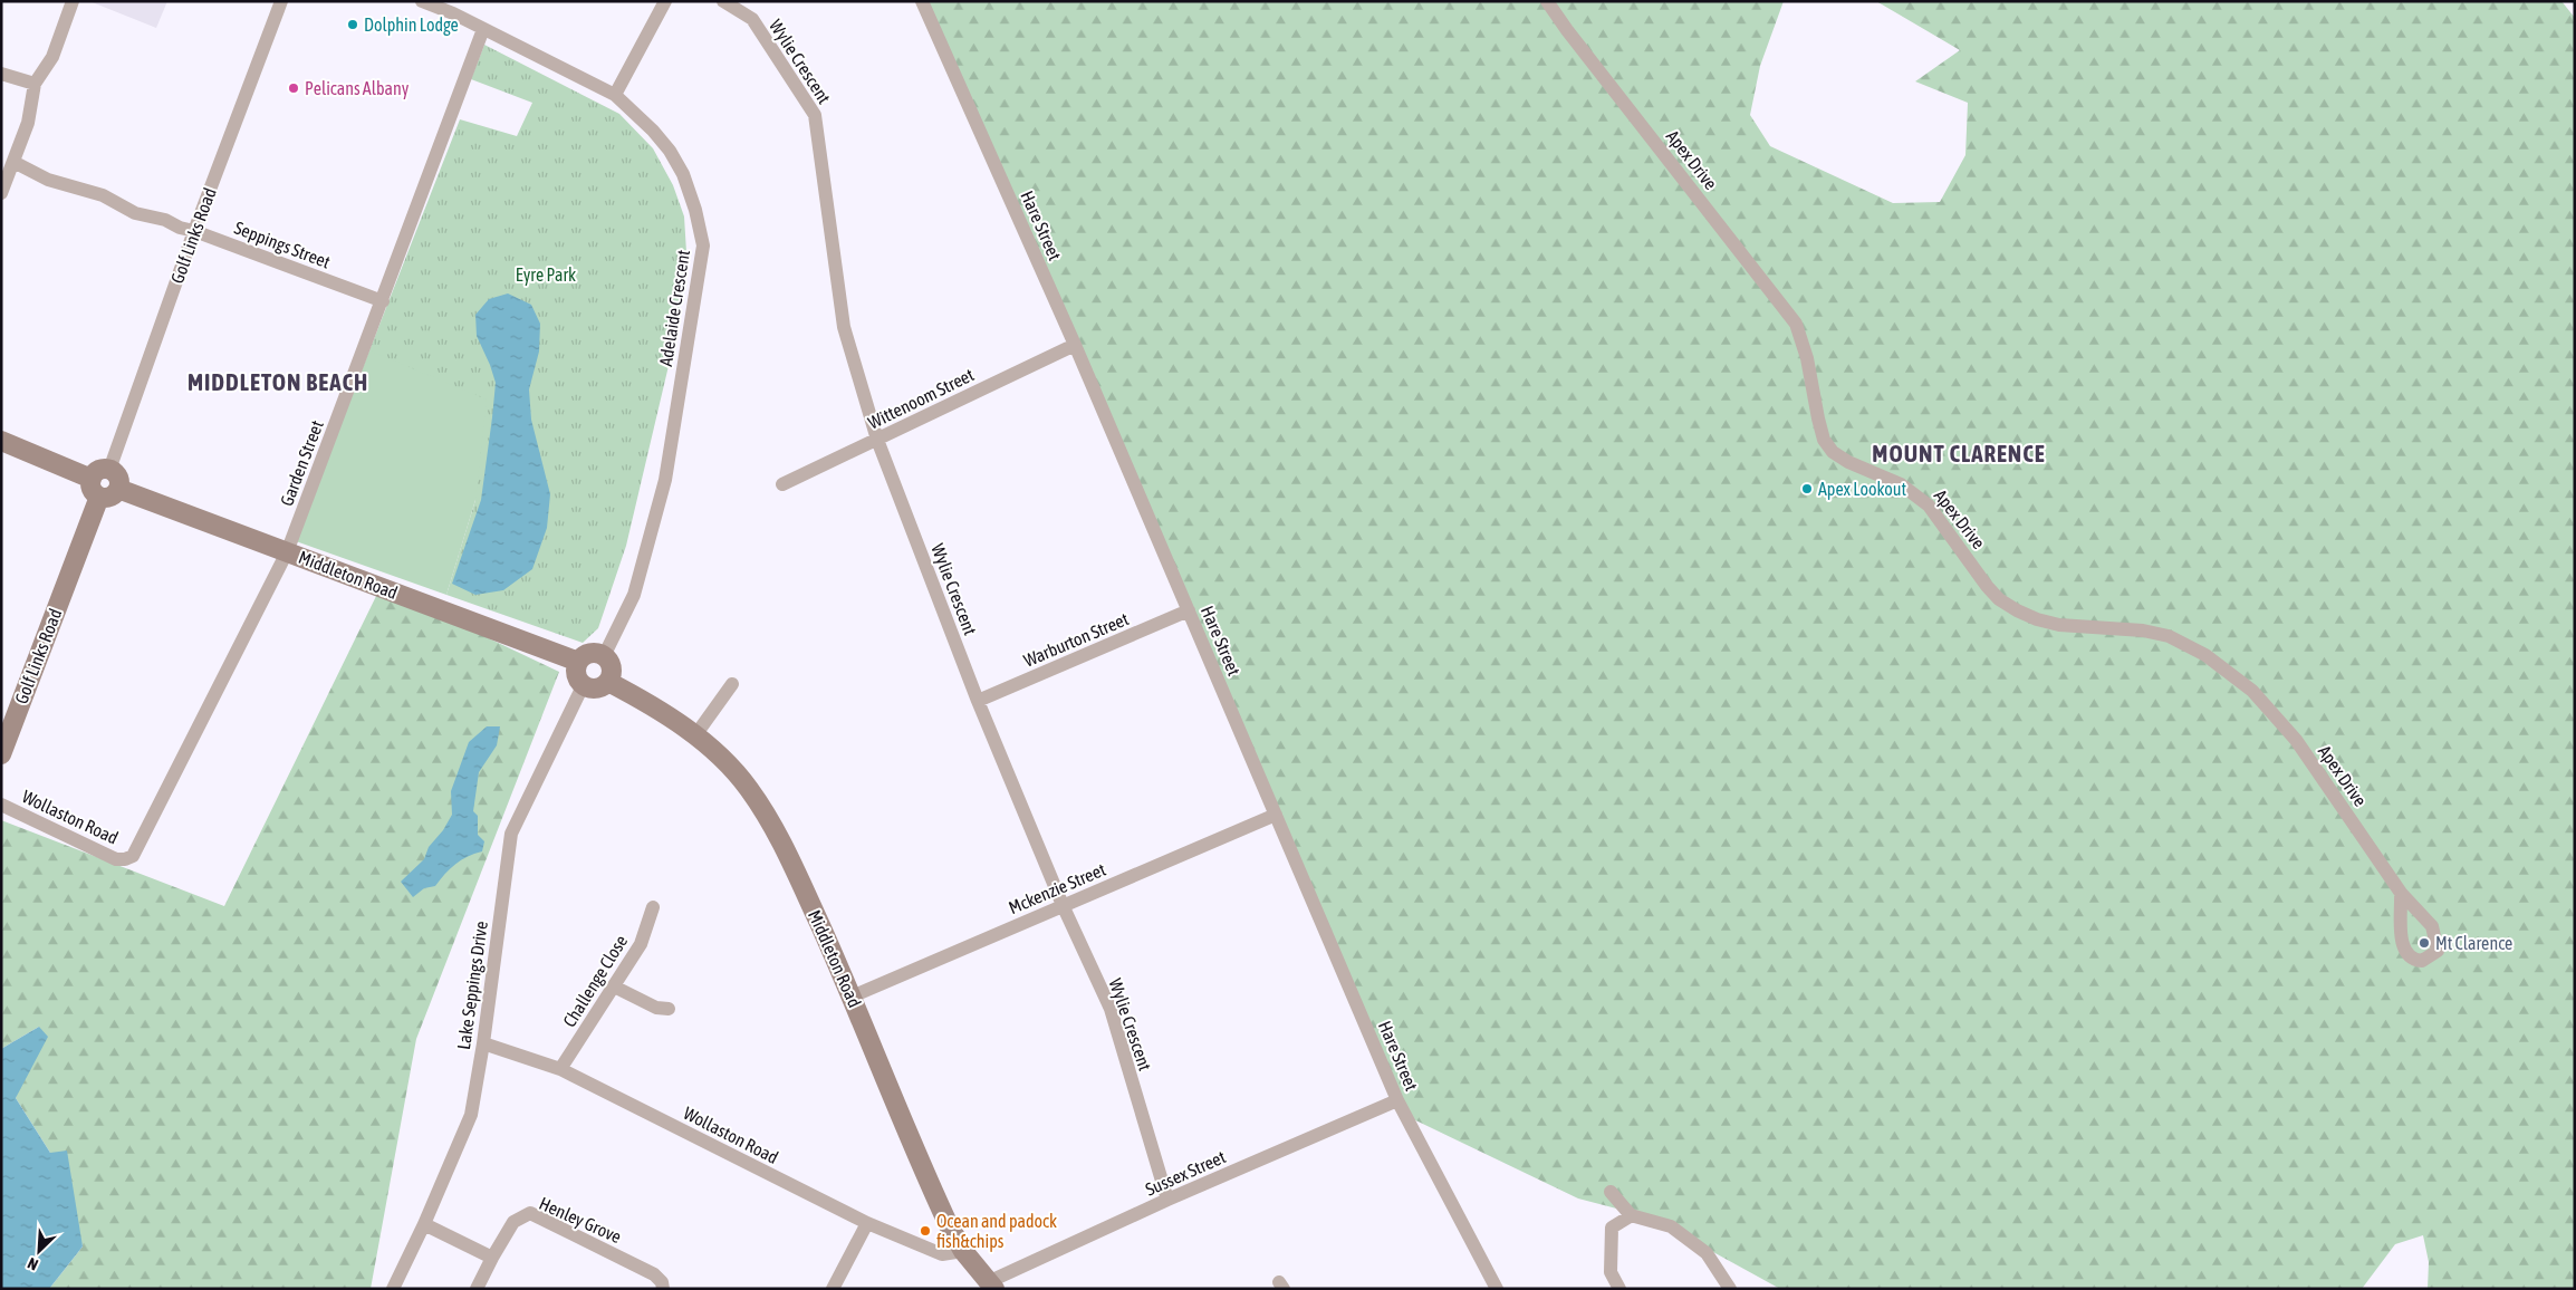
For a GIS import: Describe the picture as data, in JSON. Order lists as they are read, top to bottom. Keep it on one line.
{"streets":{"main road":["Golf Links Road","Middleton Road"],"street":["Wylie Crescent","Apex Drive","Hare Street","Seppings Street","Adelaide Crescent","Wittenoom Street","Garden Street","Warburton Street","Wollaston Road","Mckenzie Street","Challenge Close","Lake Seppings Drive","Sussex Street","Henley Grove"]},"crossings":[["Wylie Crescent","Wittenoom Street"],["Wylie Crescent","Warburton Street"],["Wylie Crescent","Mckenzie Street"],["Wylie Crescent","Sussex Street"],["Hare Street","Wittenoom Street"],["Hare Street","Warburton Street"],["Hare Street","Mckenzie Street"],["Hare Street","Sussex Street"],["Golf Links Road","Seppings Street"],["Golf Links Road","Middleton Road"],["Seppings Street","Garden Street"],["Adelaide Crescent","Garden Street"],["Adelaide Crescent","Middleton Road"],["Adelaide Crescent","Lake Seppings Drive"],["Garden Street","Middleton Road"],["Garden Street","Wollaston Road"],["Middleton Road","Wollaston Road"],["Middleton Road","Mckenzie Street"],["Middleton Road","Lake Seppings Drive"],["Middleton Road","Sussex Street"],["Wollaston Road","Challenge Close"],["Wollaston Road","Lake Seppings Drive"]],"districts":["MIDDLETON BEACH","MOUNT CLARENCE"],"parks":["Eyre Park"],"places":["Dolphin Lodge","Pelicans Albany","Apex Lookout","Mt Clarence","Ocean and padock fish&chips"],"north":"bottom left"}
